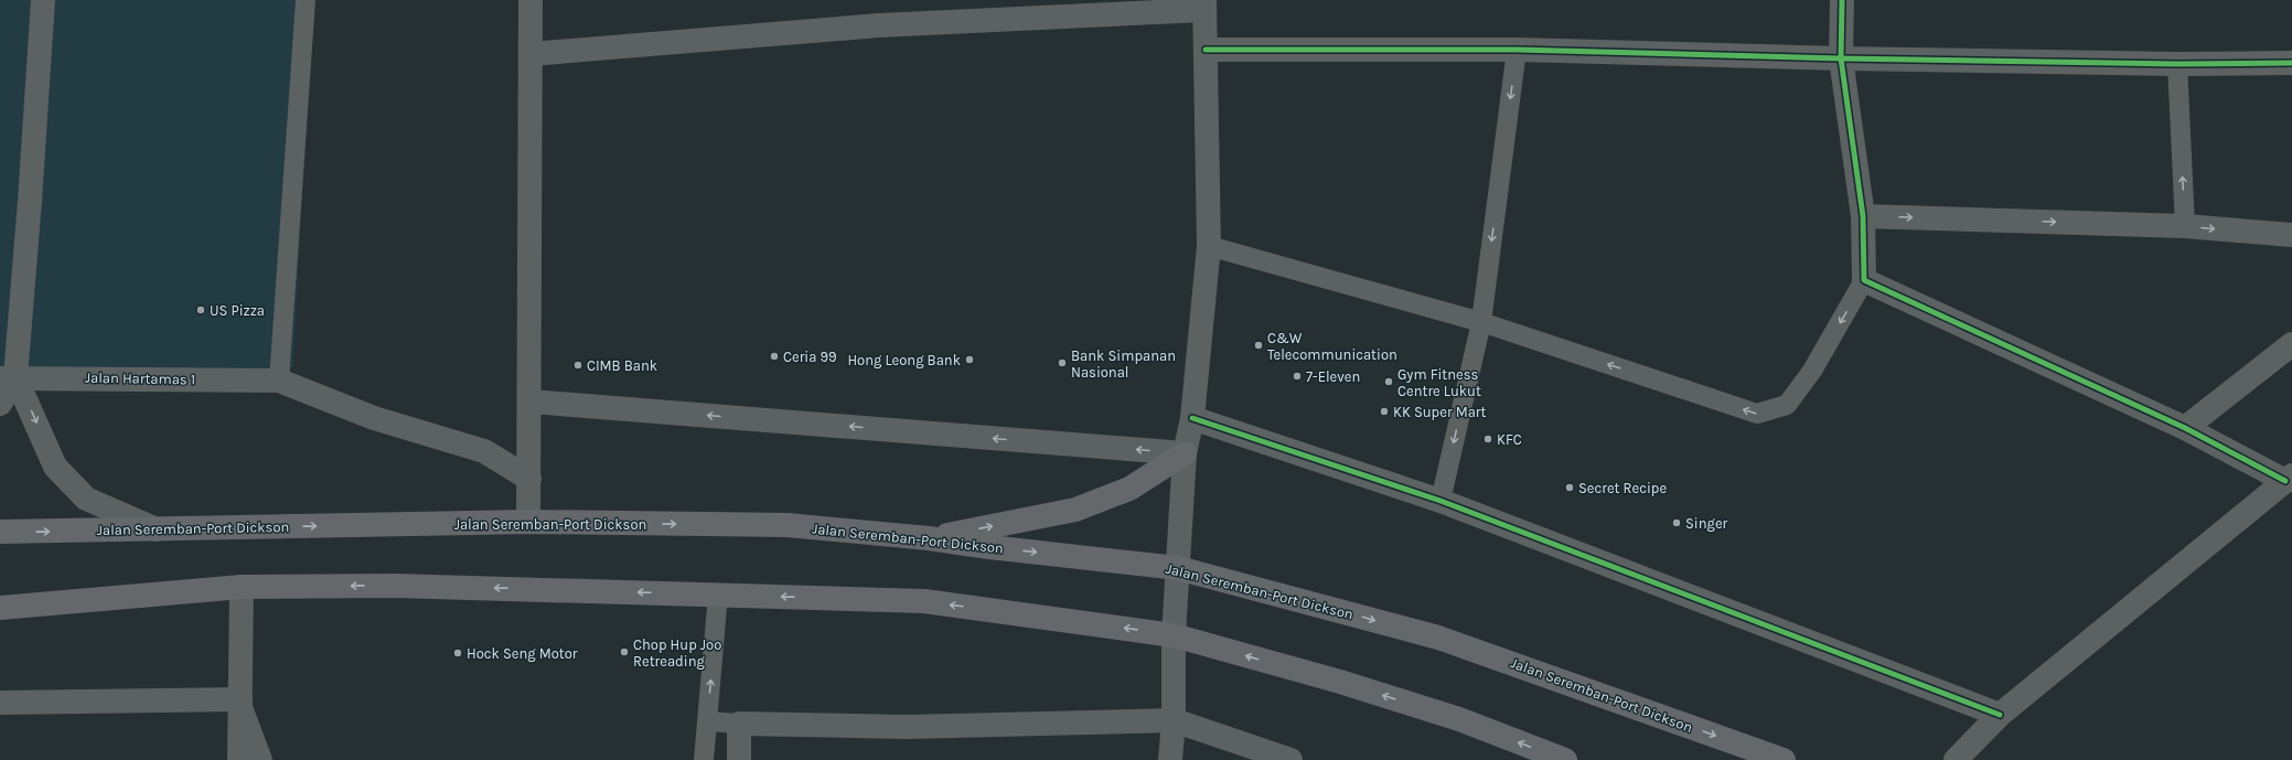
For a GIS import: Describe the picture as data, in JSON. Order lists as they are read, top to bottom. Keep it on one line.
{"streets":{"highway":["Jalan Seremban-Port Dickson"],"street":["Jalan Hartamas 1"]},"places":["US Pizza","C&W Telecommunication","Ceria 99","Hong Leong Bank","Bank Simpanan Nasional","CIMB Bank","7-Eleven","Gym Fitness Centre Lukut","KK Super Mart","KFC","Secret Recipe","Singer","Chop Hup Joo Retreading","Hock Seng Motor"]}
